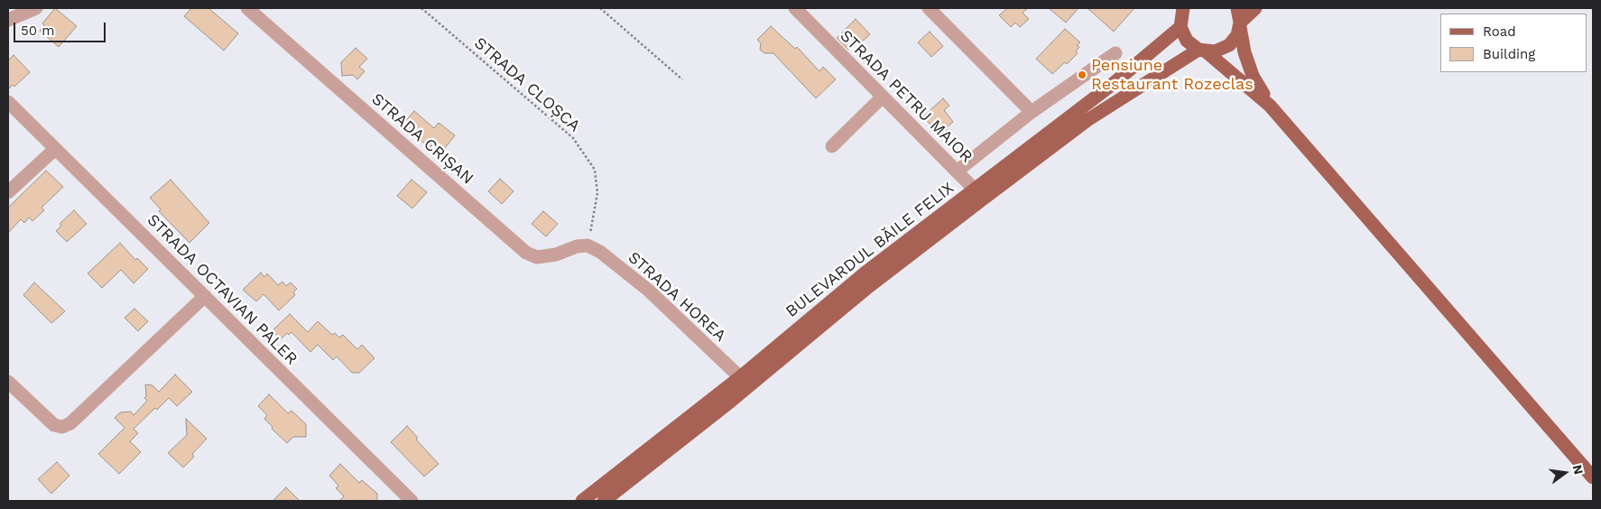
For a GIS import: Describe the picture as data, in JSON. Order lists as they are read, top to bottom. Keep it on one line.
{"streets":{"main road":["BULEVARDUL BĂILE FELIX"],"street":["STRADA PETRU MAIOR","STRADA CRIȘAN","STRADA OCTAVIAN PALER","STRADA HOREA"],"path":["STRADA CLOȘCA"]},"crossings":[["STRADA CLOȘCA","STRADA CRIȘAN"],["STRADA CLOȘCA","STRADA HOREA"],["STRADA PETRU MAIOR","BULEVARDUL BĂILE FELIX"],["STRADA CRIȘAN","STRADA HOREA"],["BULEVARDUL BĂILE FELIX","STRADA HOREA"]],"places":["Pensiune Restaurant Rozeclas"],"legend":["Road","Building"],"scale_bar":"50 m","north":"right"}
